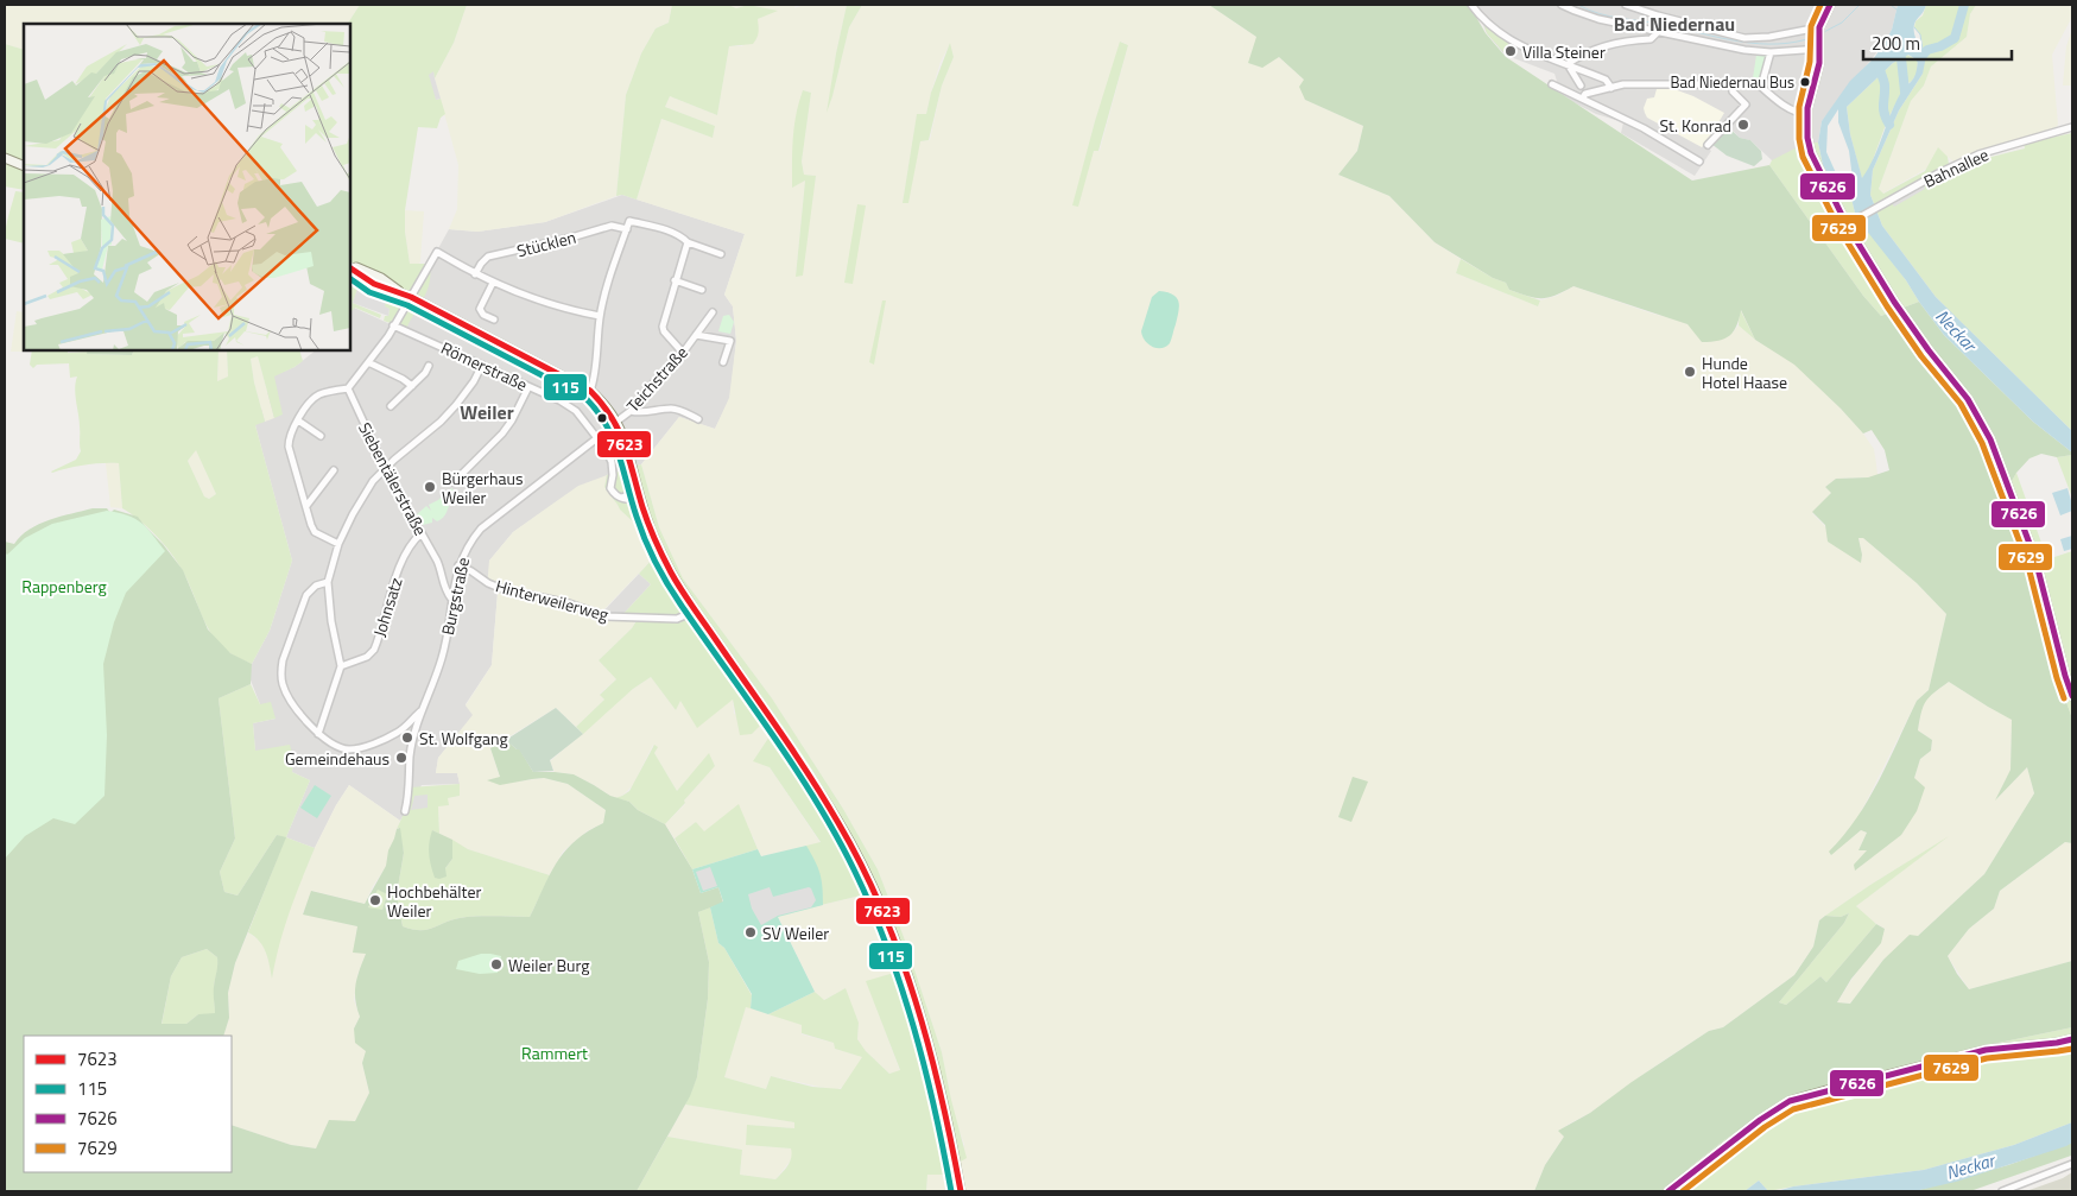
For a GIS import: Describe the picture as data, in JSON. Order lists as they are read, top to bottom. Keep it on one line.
{"streets":{"street":["Bahnallee","Stücklen","Römerstraße","Teichstraße","Siebentälerstraße","Burgstraße","Hinterweilerweg","Johnsatz"]},"crossings":[["Römerstraße","Burgstraße"],["Siebentälerstraße","Burgstraße"],["Siebentälerstraße","Johnsatz"],["Burgstraße","Hinterweilerweg"]],"districts":["Bad Niedernau","Weiler"],"water":["Neckar"],"parks":["Rappenberg","Rammert"],"places":["Villa Steiner","Bad Niedernau Bus","St. Konrad","Hunde Hotel Haase","Bürgerhaus Weiler","St. Wolfgang","Gemeindehaus","Hochbehälter Weiler","SV Weiler","Weiler Burg"],"lines":["transit line 7626","transit line 7629","transit line 7623","transit line 115"],"legend":["7623","115","7626","7629"],"scale_bar":"200 m"}
